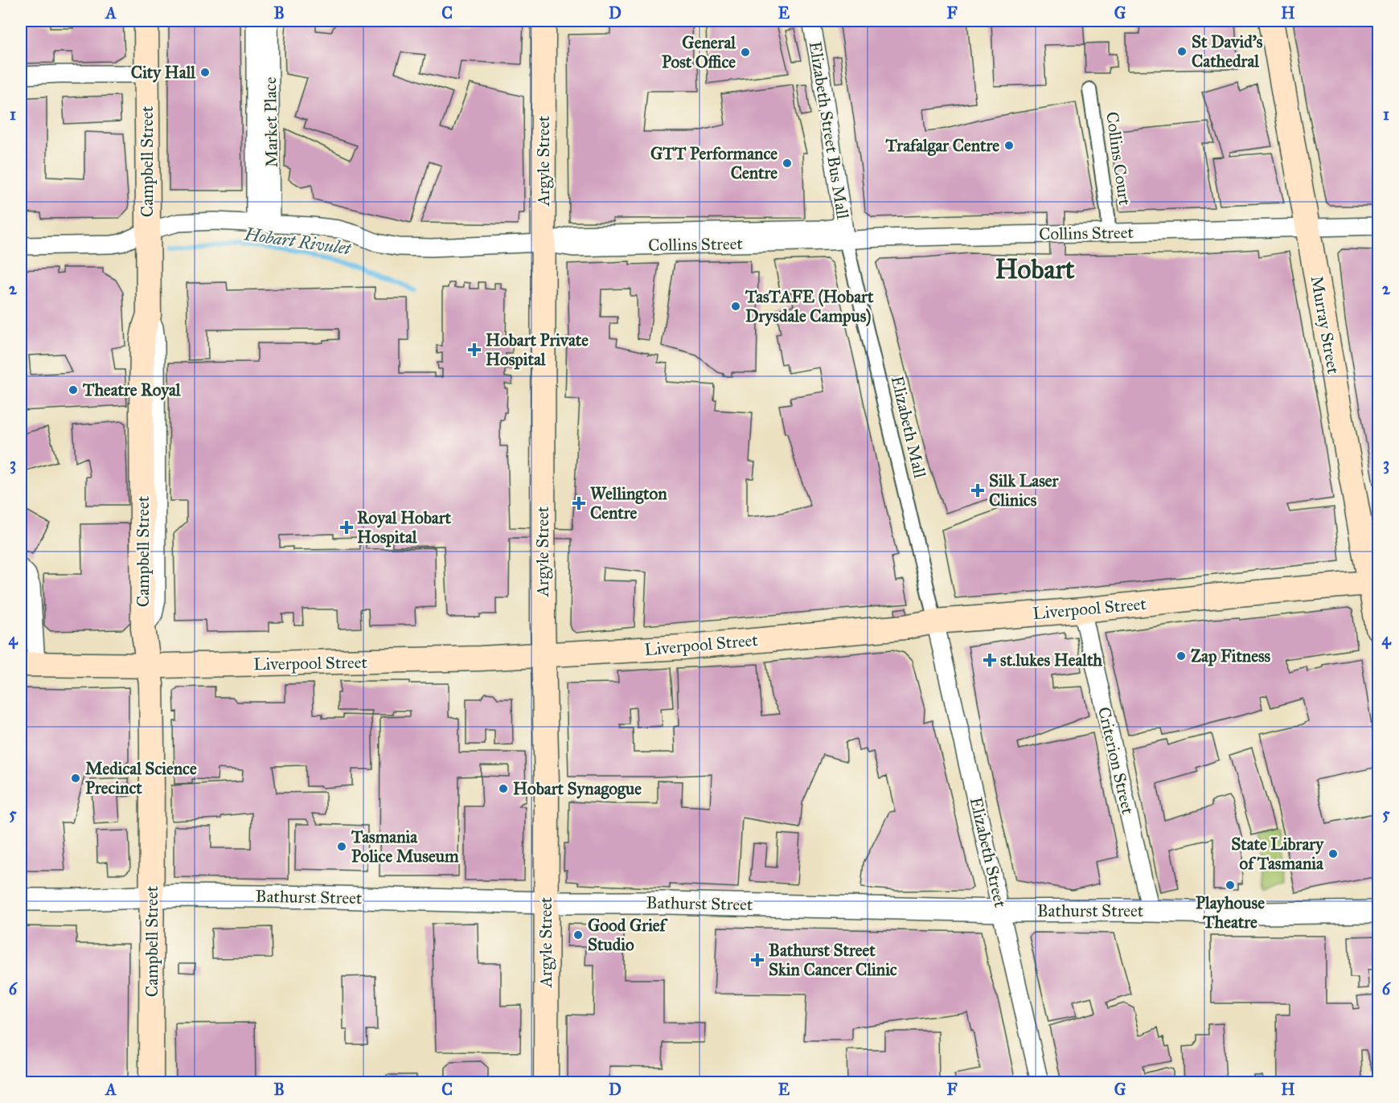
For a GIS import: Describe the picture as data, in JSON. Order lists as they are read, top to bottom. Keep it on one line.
{"streets":{"main road":["Argyle Street","Campbell Street","Murray Street","Liverpool Street"],"street":["Market Place","Elizabeth Street Bus Mall","Collins Court","Collins Street","Elizabeth Mall","Criterion Street","Elizabeth Street","Bathurst Street"]},"crossings":[["Market Place","Collins Street"],["Elizabeth Street Bus Mall","Collins Street"],["Elizabeth Street Bus Mall","Elizabeth Mall"],["Collins Court","Collins Street"],["Argyle Street","Collins Street"],["Argyle Street","Liverpool Street"],["Argyle Street","Bathurst Street"],["Campbell Street","Collins Street"],["Campbell Street","Liverpool Street"],["Campbell Street","Bathurst Street"],["Collins Street","Murray Street"],["Collins Street","Elizabeth Mall"],["Murray Street","Liverpool Street"],["Elizabeth Mall","Liverpool Street"],["Elizabeth Mall","Elizabeth Street"],["Liverpool Street","Criterion Street"],["Liverpool Street","Elizabeth Street"],["Criterion Street","Bathurst Street"],["Elizabeth Street","Bathurst Street"]],"districts":["Hobart"],"water":["Hobart Rivulet"],"places":{"other":["St David's Cathedral","General Post Office","City Hall","Trafalgar Centre","GTT Performance Centre","TasTAFE (Hobart Drysdale Campus)","Theatre Royal","Zap Fitness","Medical Science Precinct","Hobart Synagogue","Tasmania Police Museum","State Library of Tasmania","Playhouse Theatre","Good Grief Studio"],"health":["Hobart Private Hospital","Silk Laser Clinics","Wellington Centre","Royal Hobart Hospital","st.lukes Health","Bathurst Street Skin Cancer Clinic"]},"grid":{"columns":["A","B","C","D","E","F","G","H"],"rows":["1","2","3","4","5","6"]}}
